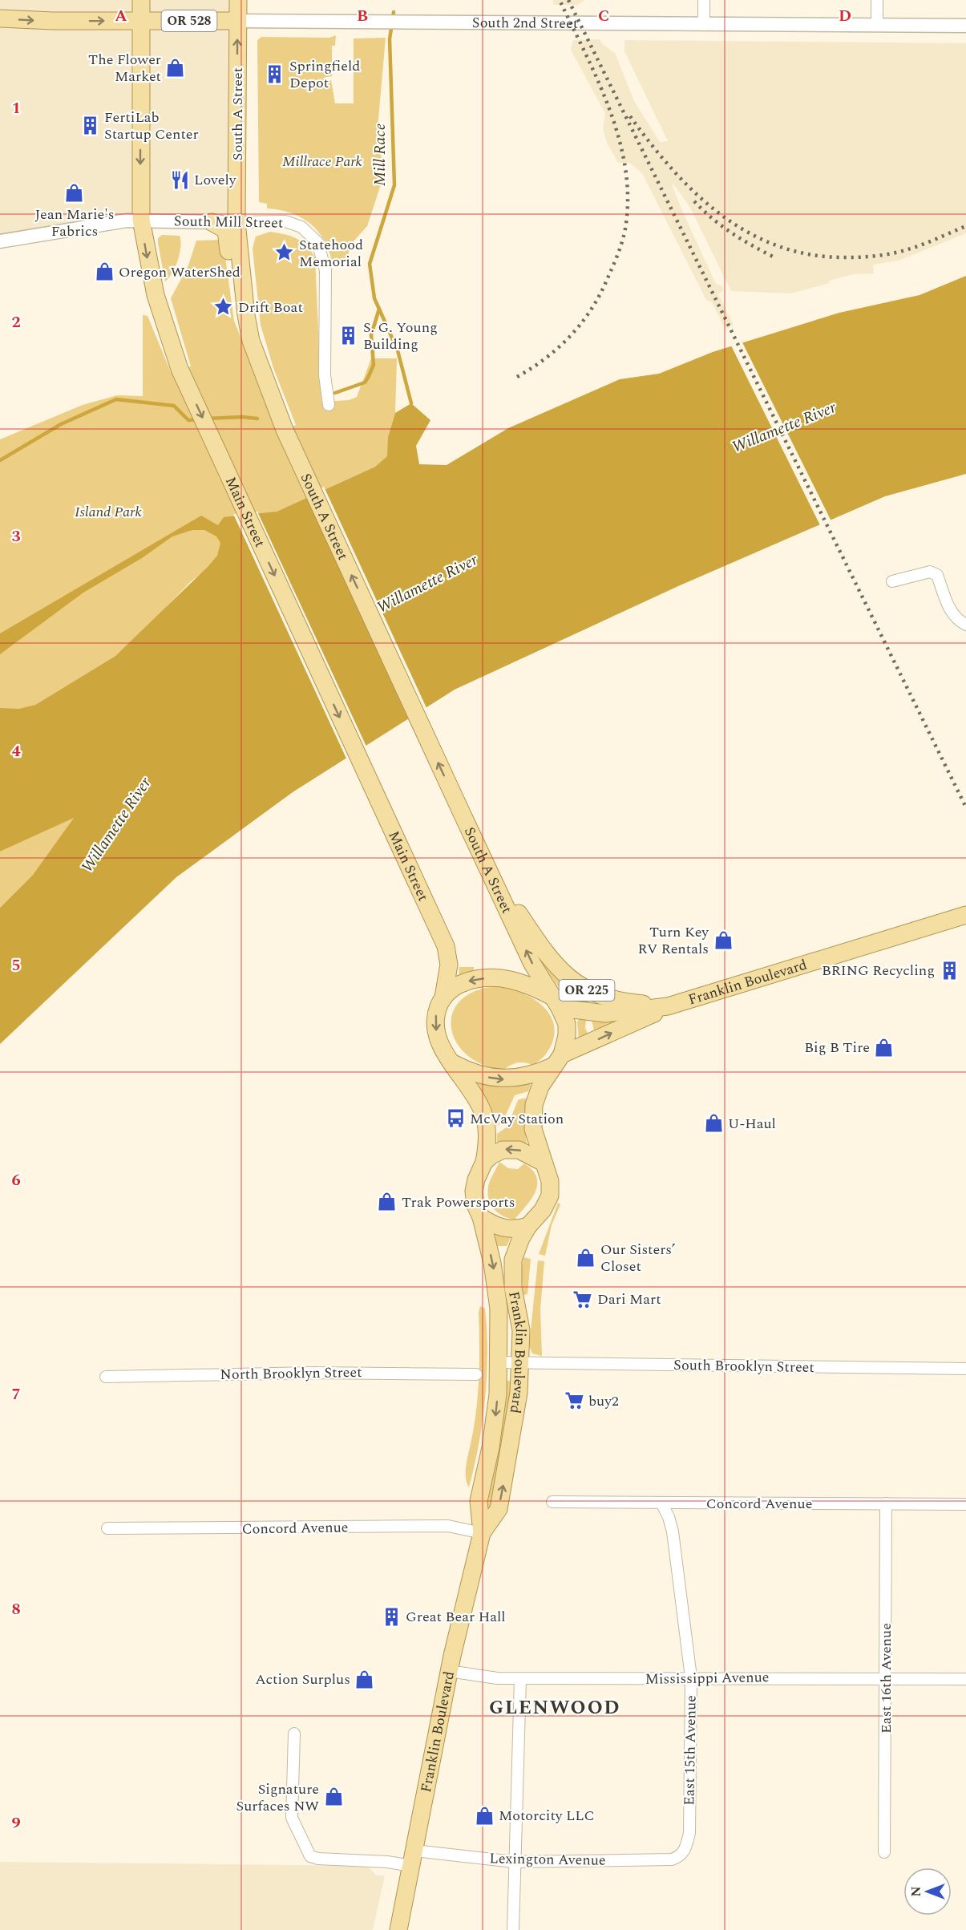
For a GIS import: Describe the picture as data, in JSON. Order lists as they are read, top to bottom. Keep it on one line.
{"streets":{"main road":["OR 528","South 2nd Street","South A Street","Main Street","Franklin Boulevard","OR 225"],"street":["South Mill Street","South Brooklyn Street","North Brooklyn Street","Concord Avenue","Mississippi Avenue","East 16th Avenue","East 15th Avenue","Lexington Avenue"]},"crossings":[["OR 528","South 2nd Street"],["OR 528","Main Street"],["South 2nd Street","South A Street"],["South 2nd Street","Main Street"],["South A Street","South Mill Street"],["South A Street","Main Street"],["South A Street","Franklin Boulevard"],["South A Street","OR 225"],["South Mill Street","Main Street"],["Main Street","Franklin Boulevard"],["Franklin Boulevard","OR 225"],["Franklin Boulevard","South Brooklyn Street"],["Franklin Boulevard","Concord Avenue"],["Franklin Boulevard","Mississippi Avenue"],["Franklin Boulevard","Lexington Avenue"],["Concord Avenue","East 16th Avenue"],["Concord Avenue","East 15th Avenue"],["Mississippi Avenue","East 16th Avenue"],["Mississippi Avenue","East 15th Avenue"],["East 15th Avenue","Lexington Avenue"]],"one_way":["South A Street","Main Street"],"districts":["GLENWOOD"],"water":["Mill Race","Willamette River"],"parks":["Millrace Park","Island Park"],"places":{"shop":["The Flower Market","Jean Marie's Fabrics","Oregon WaterShed","Turn Key RV Rentals","Big B Tire","U-Haul","Trak Powersports","Our Sisters’ Closet","Action Surplus","Signature Surfaces NW","Motorcity LLC"],"building":["Springfield Depot","FertiLab Startup Center","S. G. Young Building","BRING Recycling","Great Bear Hall"],"restaurant":["Lovely"],"place":["Statehood Memorial","Drift Boat"],"bus stop":["McVay Station"],"supermarket":["Dari Mart","buy2"]},"north":"left","grid":{"columns":["A","B","C","D"],"rows":["1","2","3","4","5","6","7","8","9"]}}
